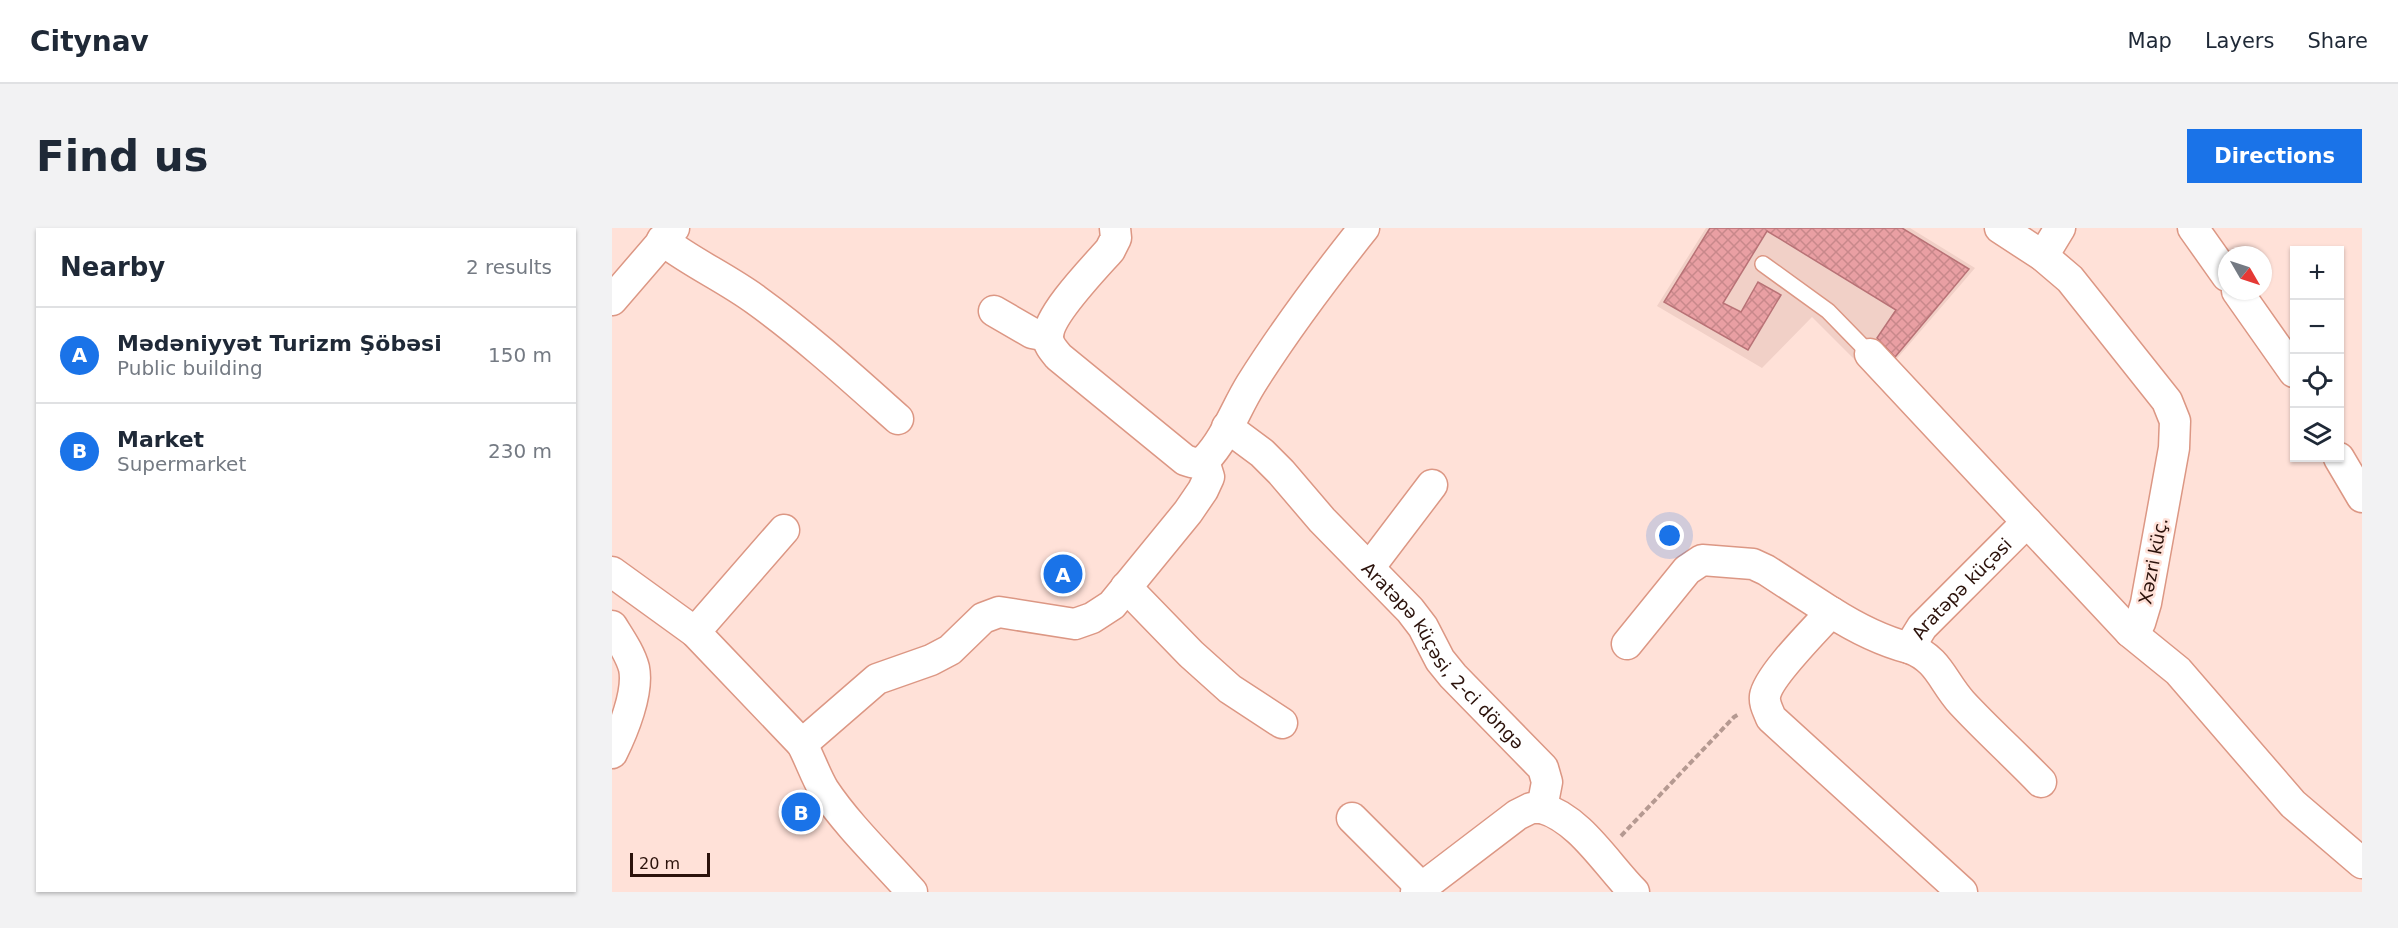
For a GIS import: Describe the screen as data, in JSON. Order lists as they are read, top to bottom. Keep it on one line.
{"streets":{"street":["Xəzri küç.","Aratəpə küçəsi","Aratəpə küçəsi, 2-ci döngə"]},"crossings":[["Xəzri küç.","Aratəpə küçəsi"]],"scale_bar":"20 m","north":"bottom right","page":{"header":"Citynav","nav":["Map","Layers","Share"],"buttons":"Directions","title":"Find us","heading":["Nearby","2 results"],"map_buttons":["+","−"],"list":[{"mark":"A","name":"Mədəniyyət Turizm Şöbəsi","note":"Public building","value":"150 m"},{"mark":"B","name":"Market","note":"Supermarket","value":"230 m"}],"pins":["A","B"],"scale":"20 m"}}
